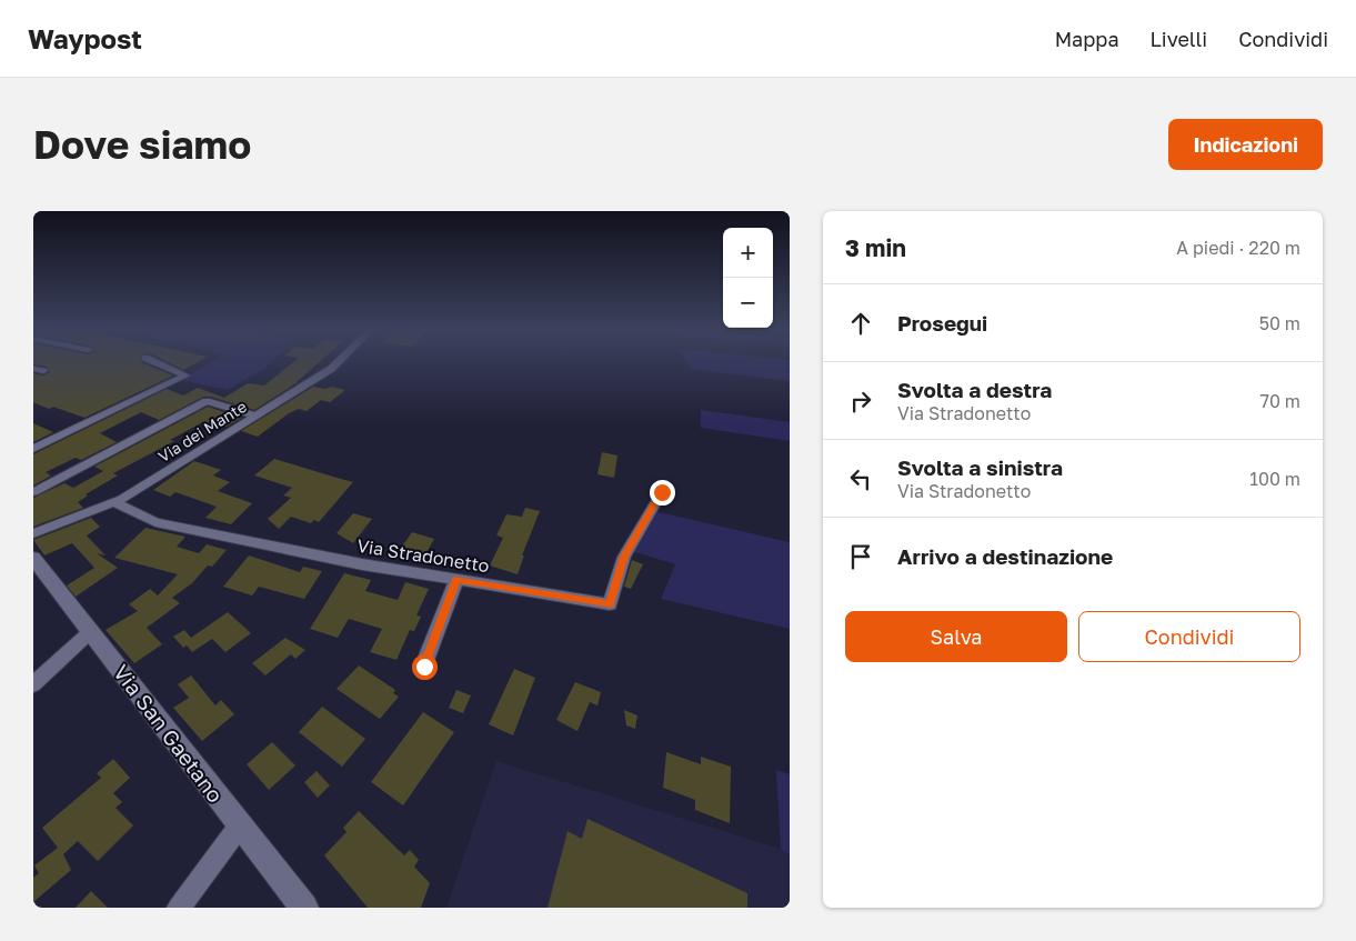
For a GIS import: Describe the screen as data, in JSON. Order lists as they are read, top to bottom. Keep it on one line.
{"streets":{"street":["Via dei Mante","Via Stradonetto","Via San Gaetano"]},"crossings":[["Via dei Mante","Via Stradonetto"]],"page":{"header":"Waypost","nav":["Mappa","Livelli","Condividi"],"buttons":["Indicazioni",["Salva","Condividi"]],"title":"Dove siamo","heading":["3 min","A piedi · 220 m"],"map_buttons":["+","−"],"list":[["Prosegui","50 m"],["Svolta a destra","Via Stradonetto","70 m"],["Svolta a sinistra","Via Stradonetto","100 m"],"Arrivo a destinazione"]}}
